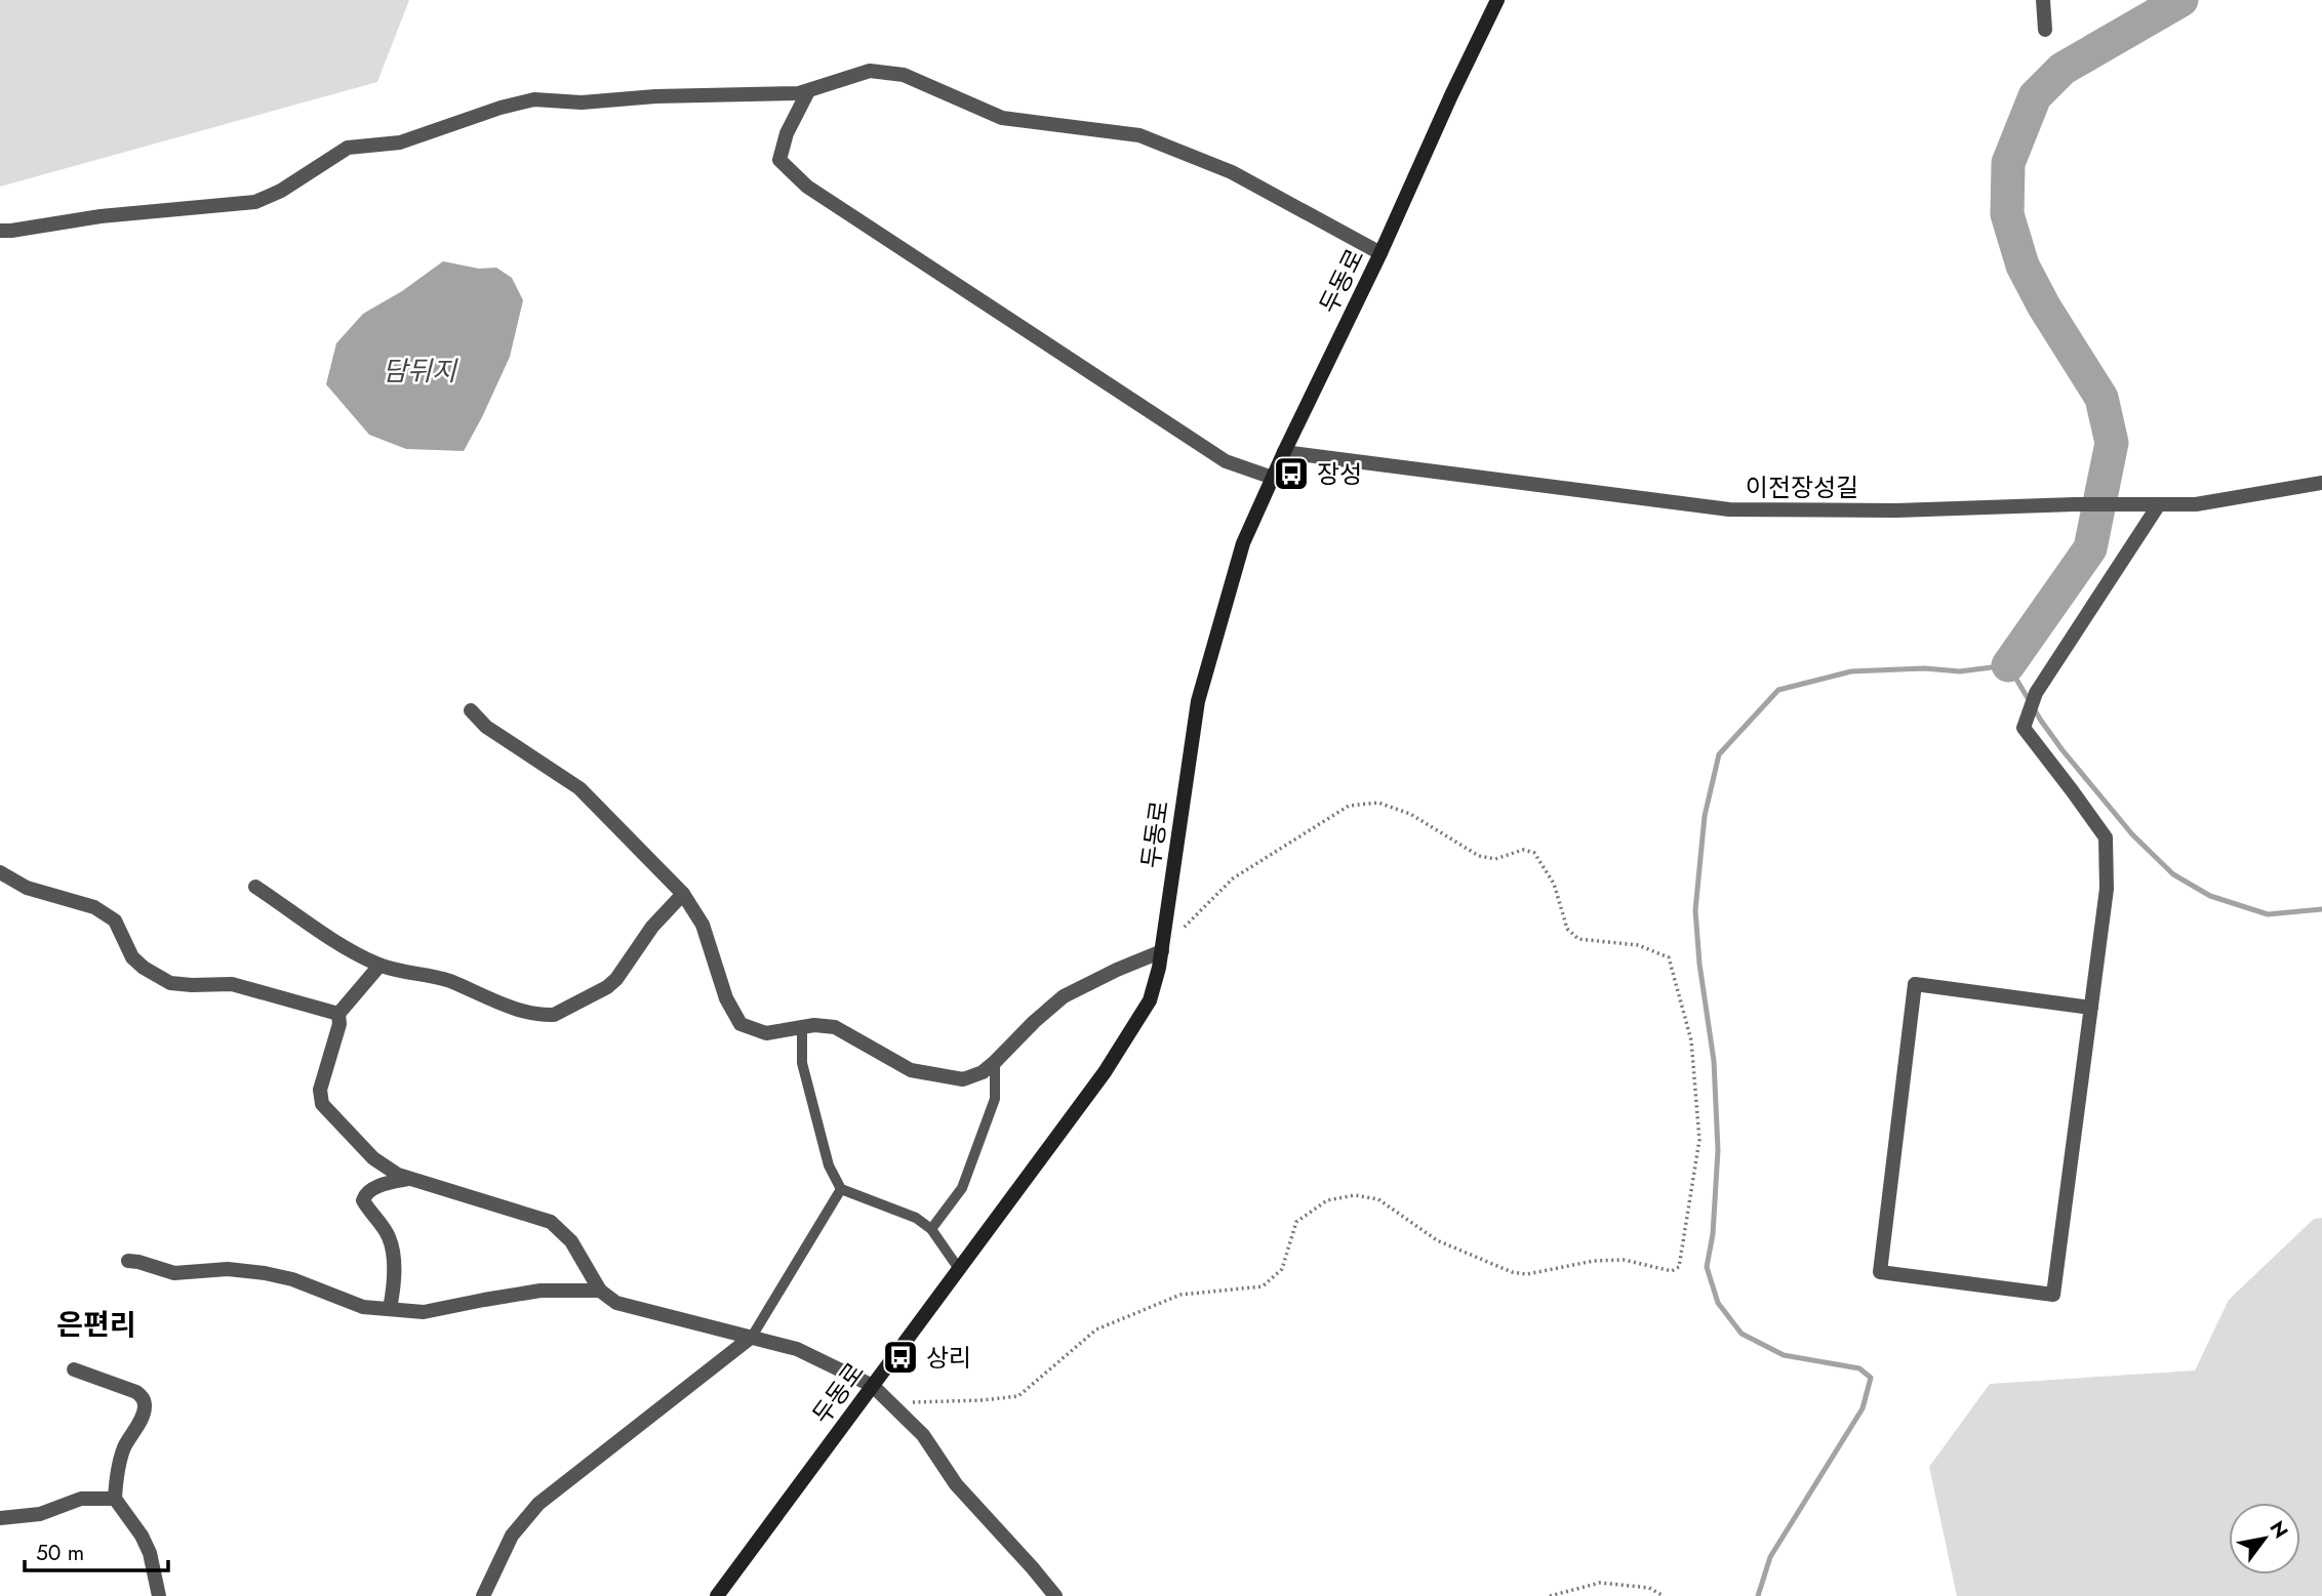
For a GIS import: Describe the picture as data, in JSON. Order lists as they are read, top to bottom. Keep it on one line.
{"streets":{"main road":["두동로"],"street":["이전장성길"]},"crossings":[["두동로","이전장성길"]],"districts":["은편리"],"water":["담뒤지"],"places":{"bus stop":["장성","상리"]},"scale_bar":"50 m","north":"top right"}
